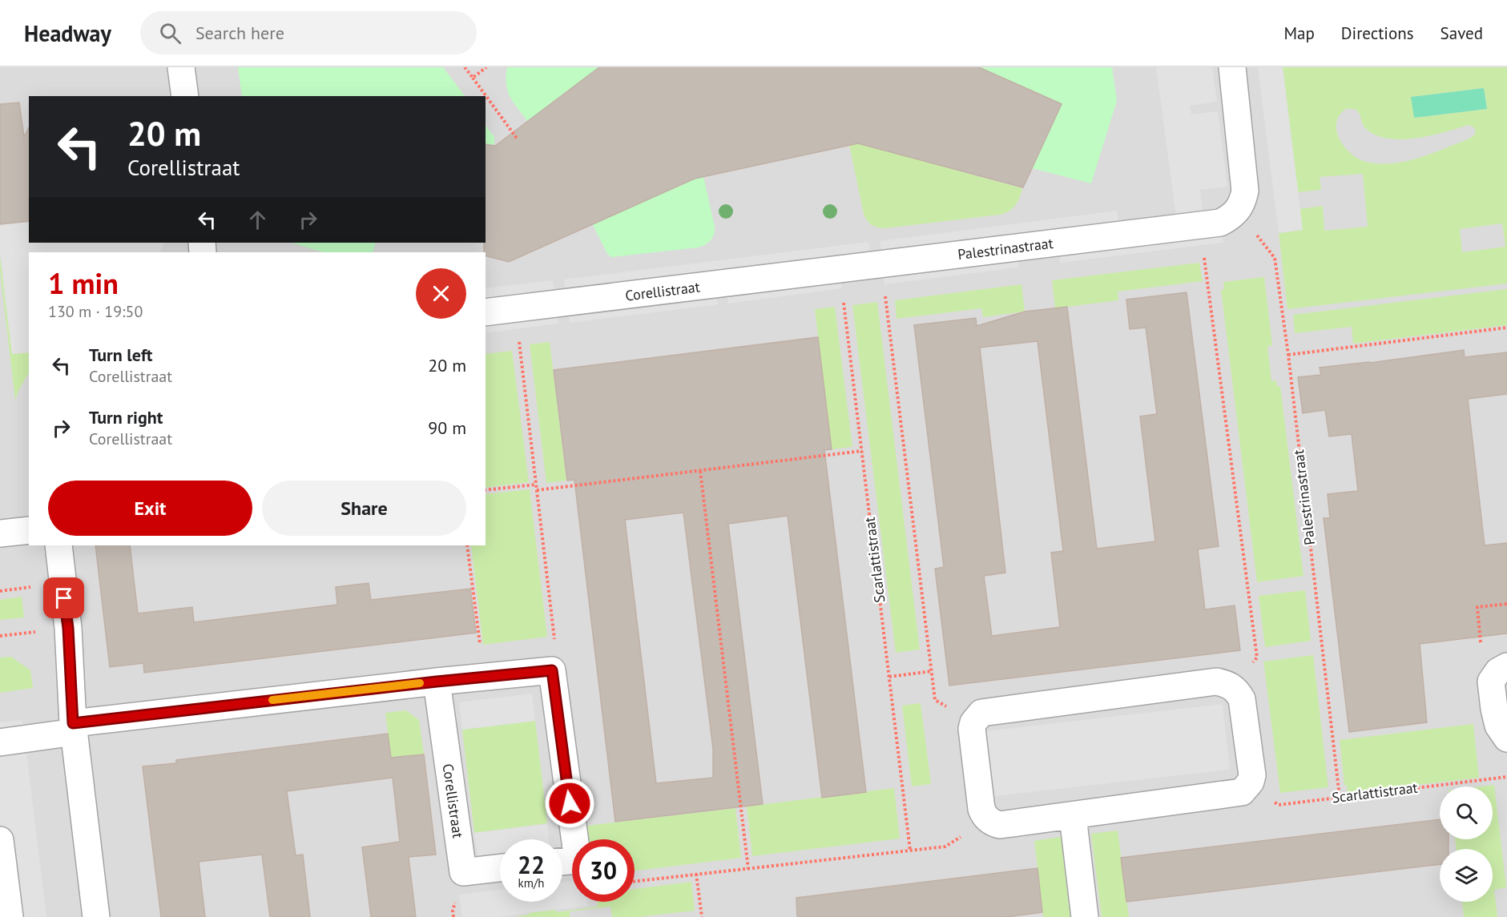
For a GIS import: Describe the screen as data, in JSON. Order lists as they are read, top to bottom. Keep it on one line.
{"streets":{"street":["Palestrinastraat","Corellistraat"],"path":["Scarlattistraat"]},"crossings":[["Palestrinastraat","Corellistraat"],["Palestrinastraat","Scarlattistraat"],["Corellistraat","Scarlattistraat"]],"page":{"header":"Headway","search":"Search here","nav":["Map","Directions","Saved"],"turn":["20 m","Corellistraat"],"heading":["1 min","130 m · 19:50"],"list":[{"name":"Turn left","note":"Corellistraat","value":"20 m"},{"name":"Turn right","note":"Corellistraat","value":"90 m"}],"buttons":["Exit","Share"],"speed":"22 km/h","limit":"30"}}
